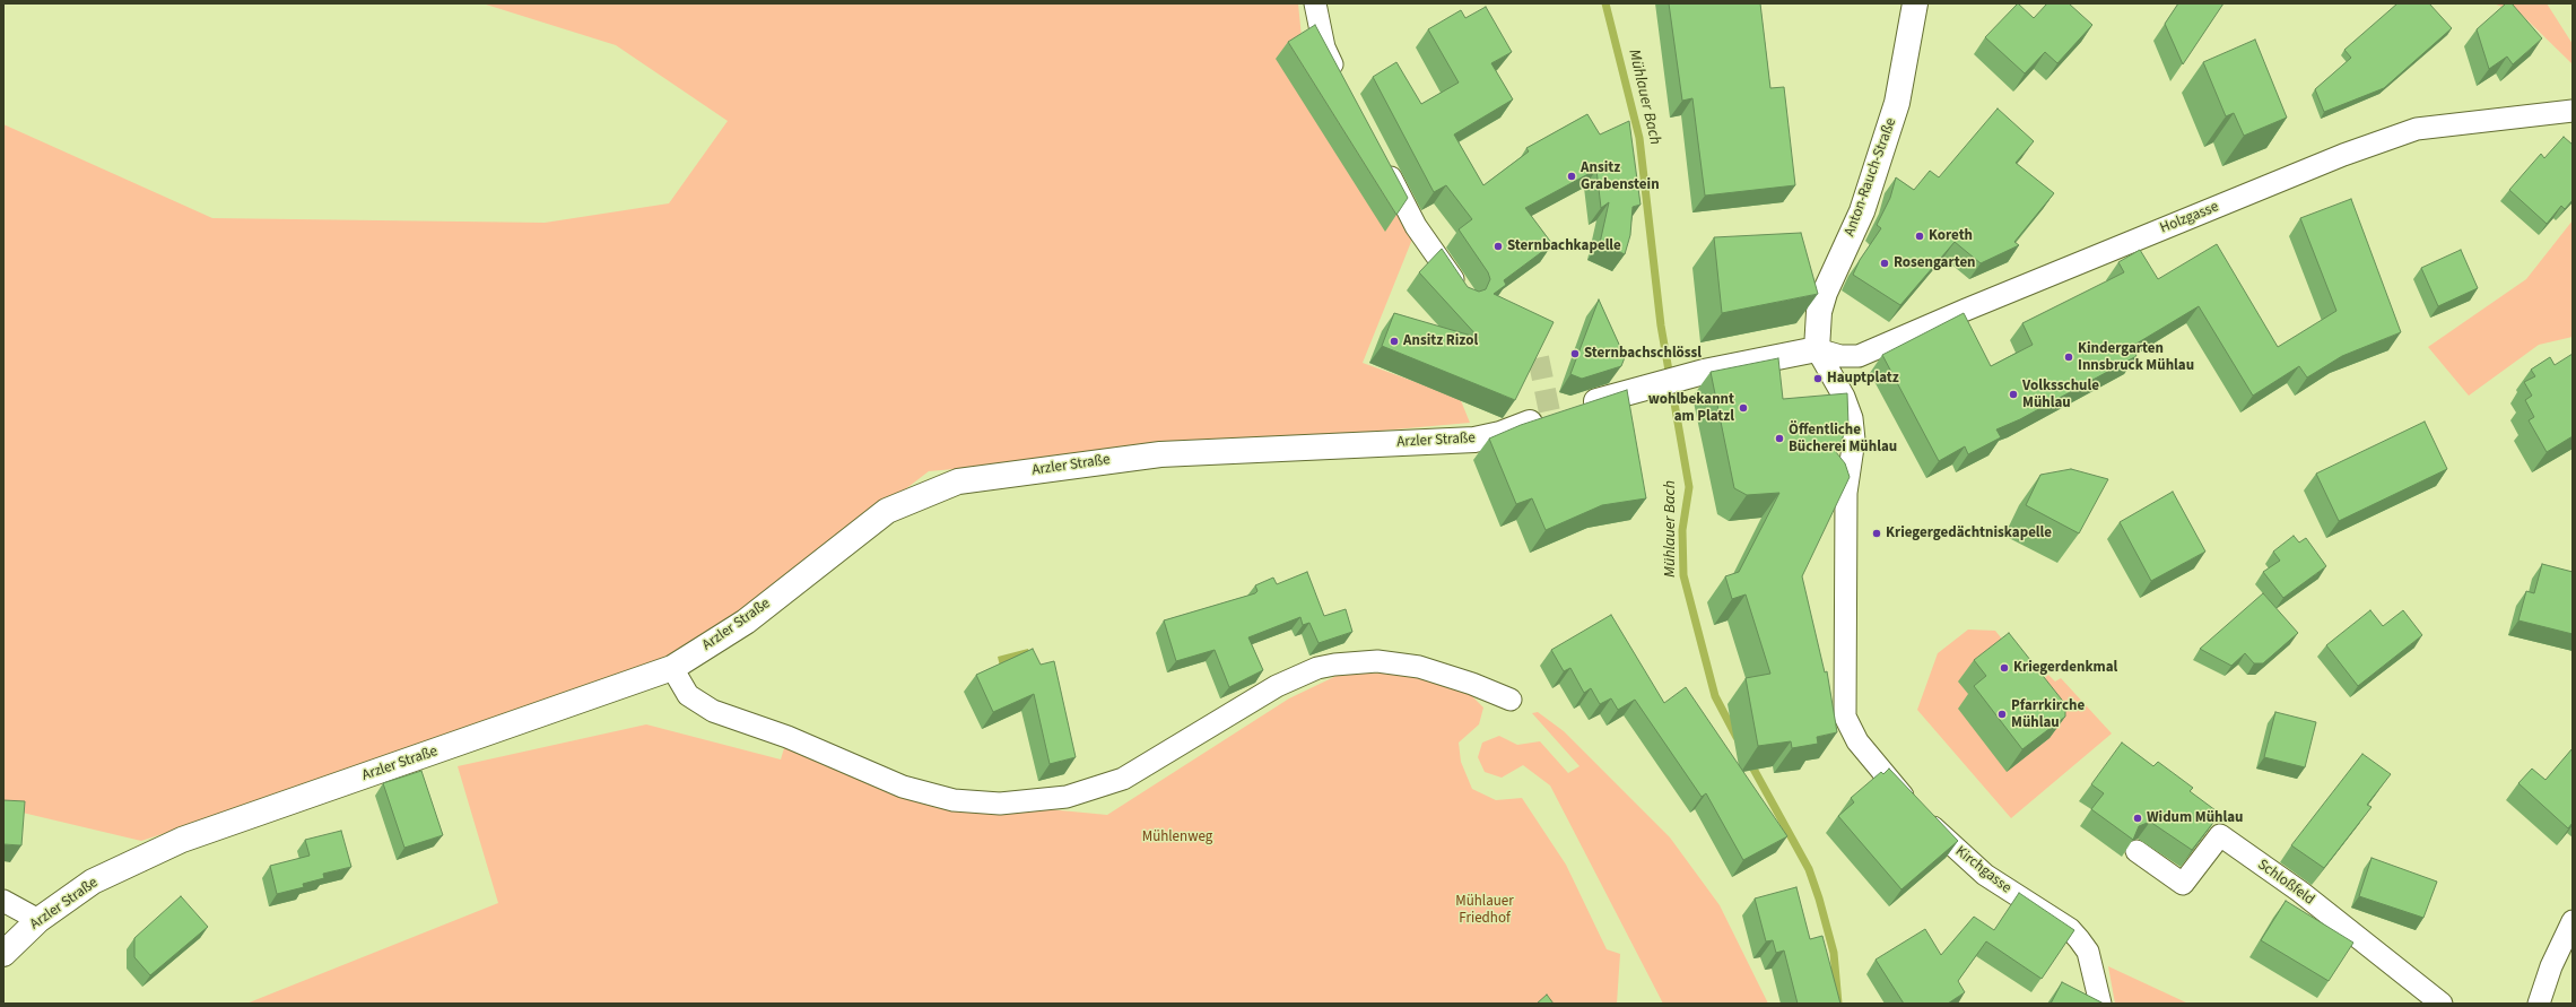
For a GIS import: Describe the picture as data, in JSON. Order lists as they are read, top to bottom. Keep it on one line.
{"streets":{"main road":["Anton-Rauch-Straße","Arzler Straße"],"street":["Holzgasse","Kirchgasse","Schloßfeld"]},"crossings":[["Anton-Rauch-Straße","Holzgasse"],["Anton-Rauch-Straße","Kirchgasse"],["Holzgasse","Kirchgasse"]],"water":["Mühlauer Bach"],"parks":["Mühlenweg","Mühlauer Friedhof"],"places":["Ansitz Grabenstein","Koreth","Sternbachkapelle","Rosengarten","Ansitz Rizol","Sternbachschlössl","Kindergarten Innsbruck Mühlau","Hauptplatz","Volksschule Mühlau","wohlbekannt am Platzl","Öffentliche Bücherei Mühlau","Kriegergedächtniskapelle","Kriegerdenkmal","Pfarrkirche Mühlau","Widum Mühlau"]}
